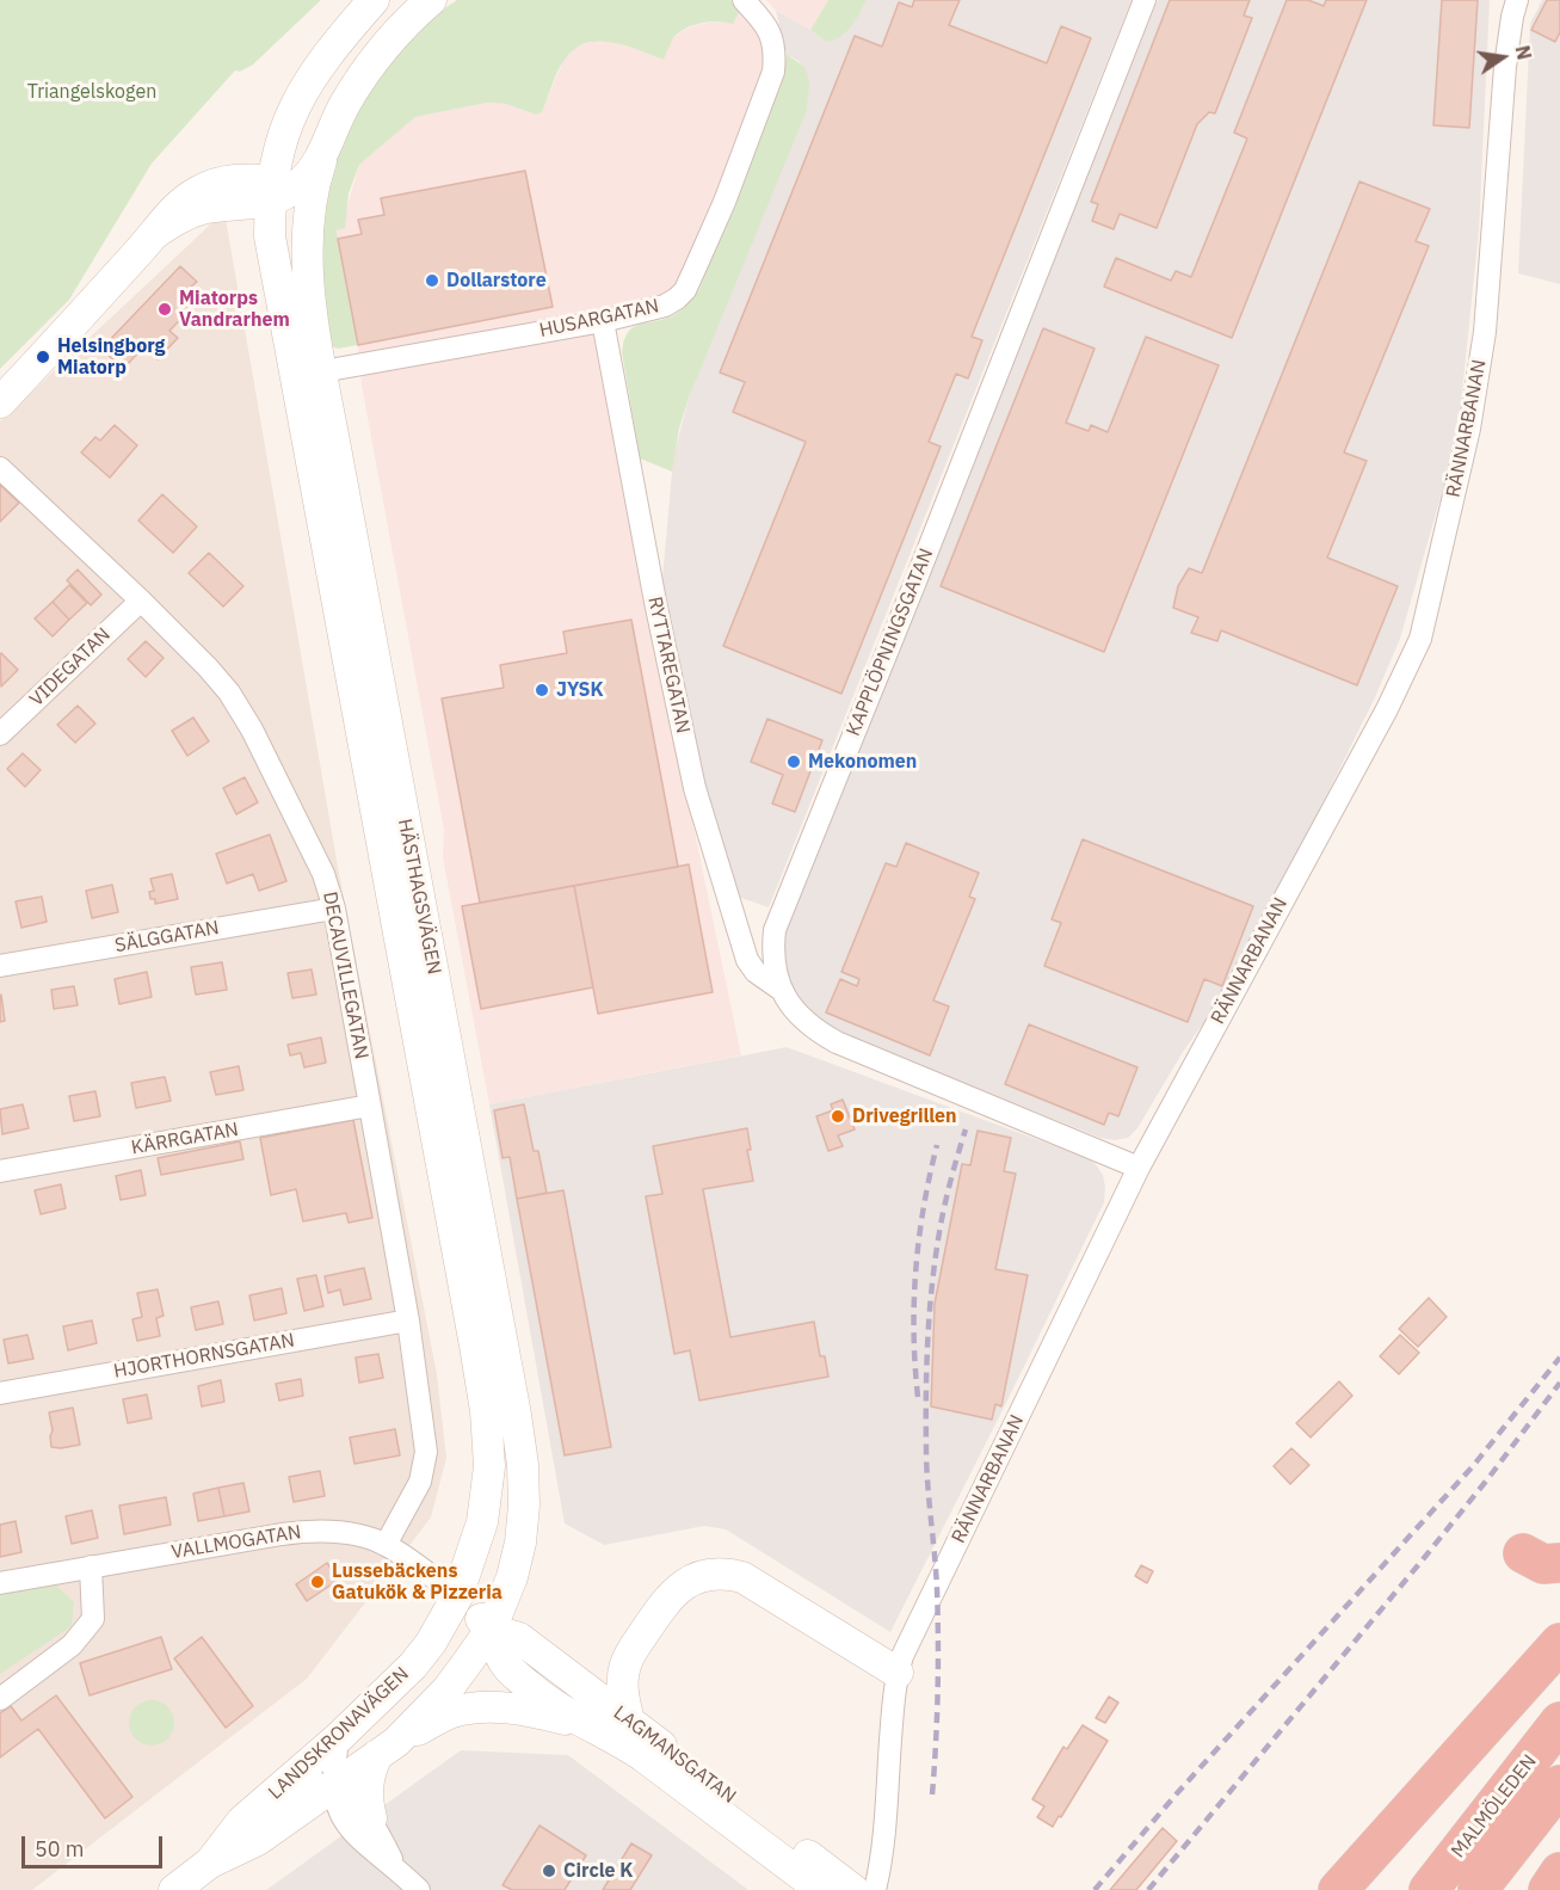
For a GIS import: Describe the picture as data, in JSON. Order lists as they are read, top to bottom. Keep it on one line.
{"streets":{"highway":["MALMÖLEDEN"],"main road":["HÄSTHAGSVÄGEN","LANDSKRONAVÄGEN","LAGMANSGATAN"],"street":["HUSARGATAN","RÄNNARBANAN","KAPPLÖPNINGSGATAN","RYTTAREGATAN","VIDEGATAN","SÄLGGATAN","DECAUVILLEGATAN","KÄRRGATAN","HJORTHORNSGATAN","VALLMOGATAN"]},"crossings":[["HUSARGATAN","RYTTAREGATAN"],["HUSARGATAN","HÄSTHAGSVÄGEN"],["RÄNNARBANAN","KAPPLÖPNINGSGATAN"],["RÄNNARBANAN","LAGMANSGATAN"],["KAPPLÖPNINGSGATAN","RYTTAREGATAN"],["VIDEGATAN","DECAUVILLEGATAN"],["HÄSTHAGSVÄGEN","VALLMOGATAN"],["HÄSTHAGSVÄGEN","LANDSKRONAVÄGEN"],["HÄSTHAGSVÄGEN","LAGMANSGATAN"],["SÄLGGATAN","DECAUVILLEGATAN"],["DECAUVILLEGATAN","KÄRRGATAN"],["DECAUVILLEGATAN","HJORTHORNSGATAN"],["DECAUVILLEGATAN","VALLMOGATAN"],["VALLMOGATAN","LANDSKRONAVÄGEN"],["VALLMOGATAN","LAGMANSGATAN"],["LANDSKRONAVÄGEN","LAGMANSGATAN"]],"parks":["Triangelskogen"],"places":["Dollarstore","Miatorps Vandrarhem","Helsingborg Miatorp","JYSK","Mekonomen","Drivegrillen","Lussebäckens Gatukök & Pizzeria","Circle K"],"scale_bar":"50 m","north":"right"}
